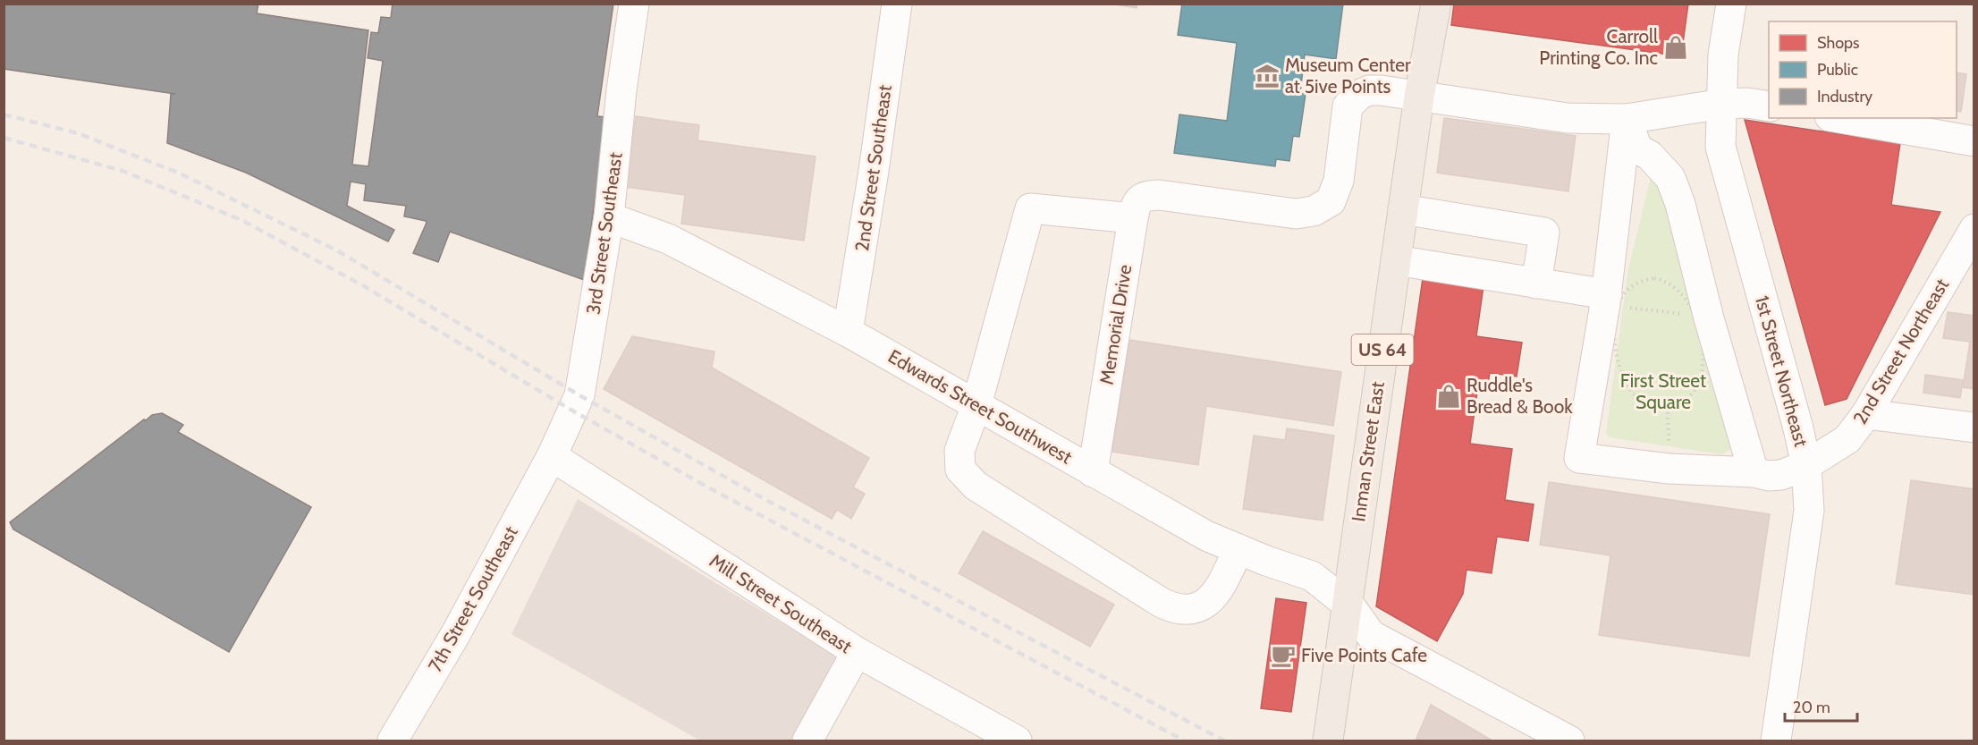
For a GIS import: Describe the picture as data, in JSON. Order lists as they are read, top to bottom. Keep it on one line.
{"streets":{"main road":["US 64","Inman Street East"],"street":["2nd Street Southeast","3rd Street Southeast","Memorial Drive","2nd Street Northeast","1st Street Northeast","Edwards Street Southwest","7th Street Southeast","Mill Street Southeast"]},"crossings":[["2nd Street Southeast","Edwards Street Southwest"],["3rd Street Southeast","Edwards Street Southwest"],["3rd Street Southeast","7th Street Southeast"],["3rd Street Southeast","Mill Street Southeast"],["Memorial Drive","Edwards Street Southwest"],["Memorial Drive","Inman Street East"],["2nd Street Northeast","1st Street Northeast"],["Edwards Street Southwest","Inman Street East"],["7th Street Southeast","Mill Street Southeast"]],"parks":["First Street Square"],"places":{"shop":["Carroll Printing Co. Inc","Ruddle's Bread & Book"],"museum":["Museum Center at 5ive Points"],"cafe":["Five Points Cafe"]},"legend":["Shops","Public","Industry"],"scale_bar":"20 m"}
